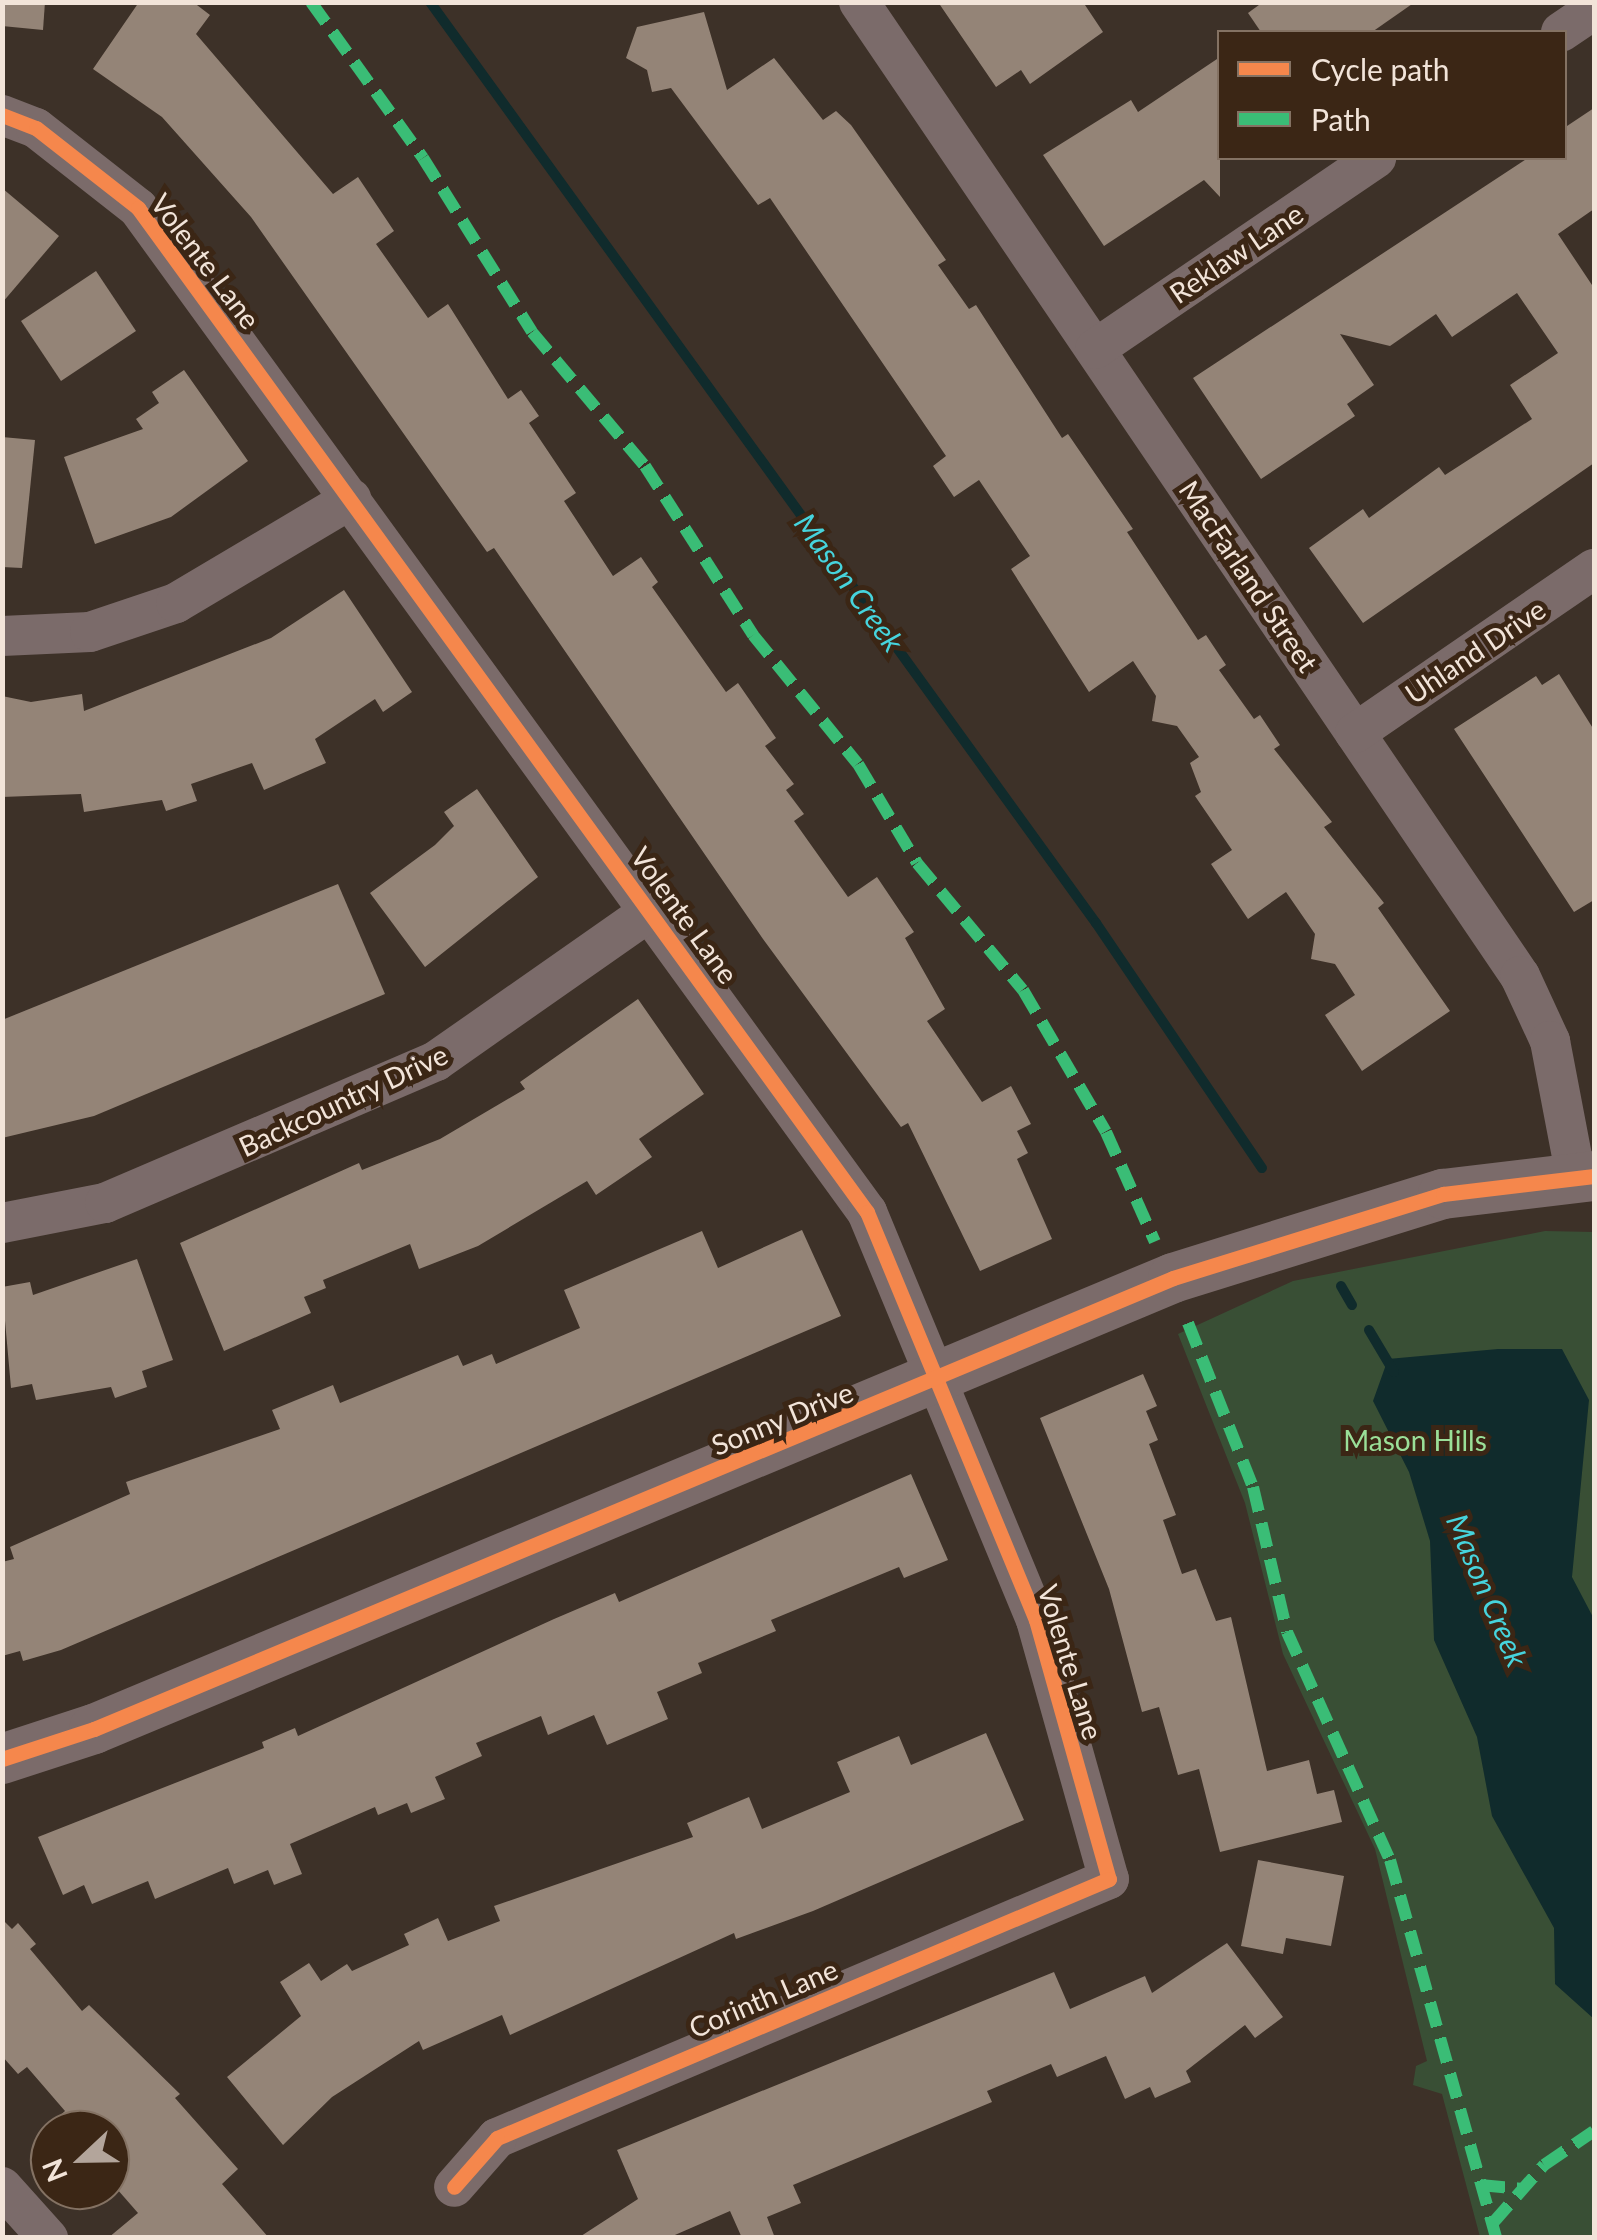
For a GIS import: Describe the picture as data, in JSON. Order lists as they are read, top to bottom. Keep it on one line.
{"streets":{"street":["Reklaw Lane","Volente Lane","MacFarland Street","Uhland Drive","Backcountry Drive","Sonny Drive","Corinth Lane"]},"crossings":[["Reklaw Lane","MacFarland Street"],["Volente Lane","Backcountry Drive"],["Volente Lane","Sonny Drive"],["Volente Lane","Corinth Lane"],["MacFarland Street","Uhland Drive"],["MacFarland Street","Sonny Drive"]],"water":["Mason Creek"],"parks":["Mason Hills"],"legend":["Cycle path","Path"],"north":"left"}
